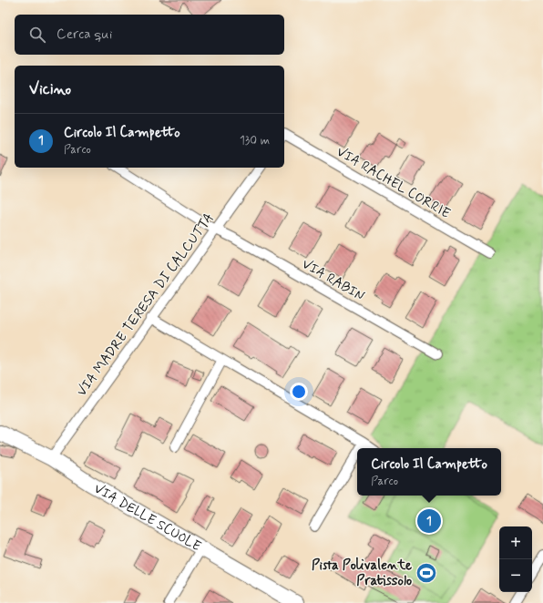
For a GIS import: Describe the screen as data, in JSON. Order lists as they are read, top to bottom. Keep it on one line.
{"streets":{"main road":["VIA DELLE SCUOLE"],"street":["VIA RACHEL CORRIE","VIA RABIN","VIA MADRE TERESA DI CALCUTTA"]},"crossings":[["VIA RABIN","VIA MADRE TERESA DI CALCUTTA"],["VIA MADRE TERESA DI CALCUTTA","VIA DELLE SCUOLE"]],"places":{"sports":["Pista Polivalente Pratissolo"]},"page":{"search":"Cerca qui","heading":"Vicino","list":[{"mark":"1","name":"Circolo Il Campetto","note":"Parco","value":"130 m"}],"popup":["Circolo Il Campetto","Parco"],"pins":"1","map_buttons":["+","−"]}}
